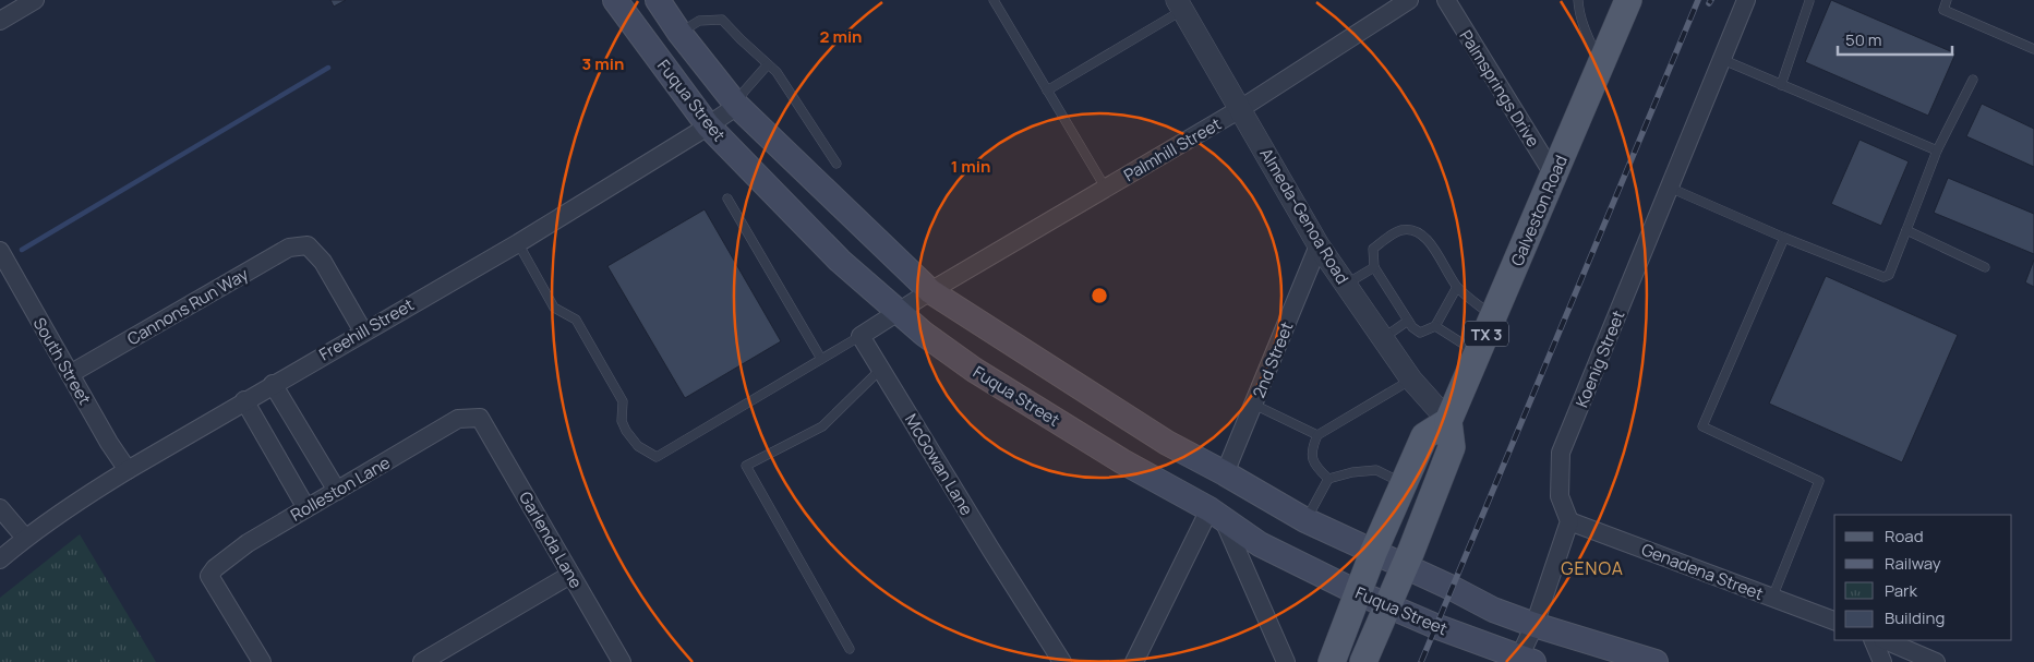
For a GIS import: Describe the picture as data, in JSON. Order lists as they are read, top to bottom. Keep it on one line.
{"streets":{"main road":["Fuqua Street","Galveston Road","TX 3"],"street":["Palmsprings Drive","Palmhill Street","Almeda-Genoa Road","Cannons Run Way","Freehill Street","Koenig Street","2nd Street","South Street","McGowan Lane","Rolleston Lane","Garlenda Lane","Genadena Street"]},"crossings":[["Palmsprings Drive","Galveston Road"],["Fuqua Street","Palmhill Street"],["Fuqua Street","Galveston Road"],["Fuqua Street","Freehill Street"],["Fuqua Street","2nd Street"],["Palmhill Street","Almeda-Genoa Road"],["Galveston Road","Almeda-Genoa Road"],["Almeda-Genoa Road","2nd Street"],["Cannons Run Way","Freehill Street"],["Cannons Run Way","South Street"],["Freehill Street","South Street"],["Koenig Street","Genadena Street"],["Rolleston Lane","Garlenda Lane"]],"districts":["GENOA"],"legend":["Road","Railway","Park","Building"],"scale_bar":"50 m","rings":["2 min","3 min","1 min"]}
